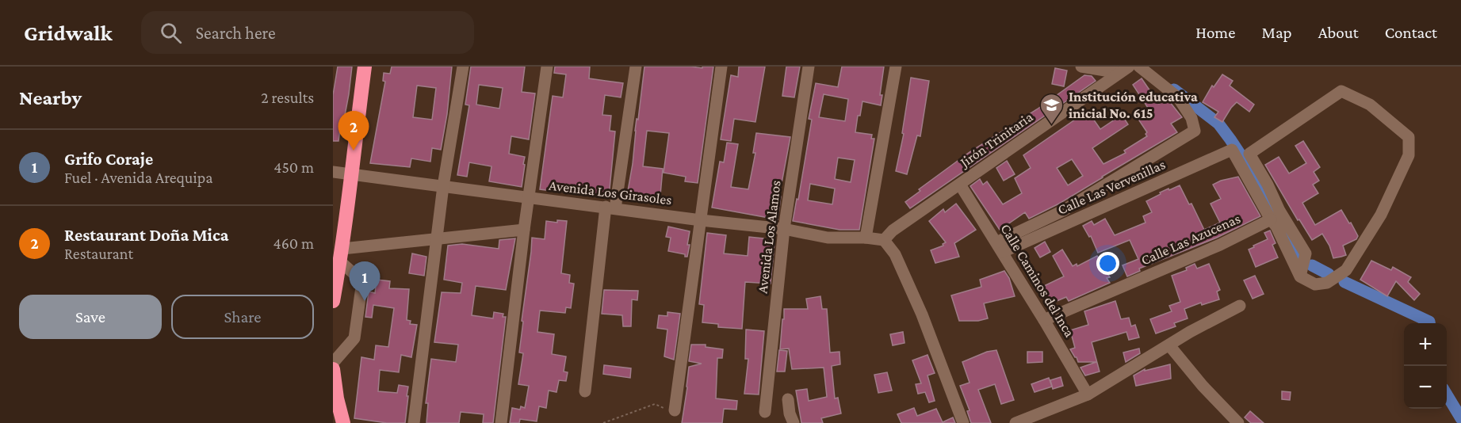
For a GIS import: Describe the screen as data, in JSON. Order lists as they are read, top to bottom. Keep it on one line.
{"streets":{"street":["Jirón Trinitaria","Calle Las Vervenillas","Avenida Los Girasoles","Avenida Los Alamos","Calle Las Azucenas","Calle Caminos del Inca"]},"crossings":[["Jirón Trinitaria","Avenida Los Girasoles"],["Jirón Trinitaria","Calle Caminos del Inca"],["Calle Las Vervenillas","Calle Las Azucenas"],["Calle Las Vervenillas","Calle Caminos del Inca"],["Avenida Los Girasoles","Avenida Los Alamos"],["Calle Las Azucenas","Calle Caminos del Inca"]],"places":{"school or university":["Institución educativa inicial No. 615"]},"page":{"header":"Gridwalk","search":"Search here","nav":["Home","Map","About","Contact"],"heading":["Nearby","2 results"],"pins":["2","1"],"list":[{"mark":"1","name":"Grifo Coraje","note":"Fuel · Avenida Arequipa","value":"450 m"},{"mark":"2","name":"Restaurant Doña Mica","note":"Restaurant","value":"460 m"}],"buttons":["Save","Share"],"map_buttons":["+","−"]}}
